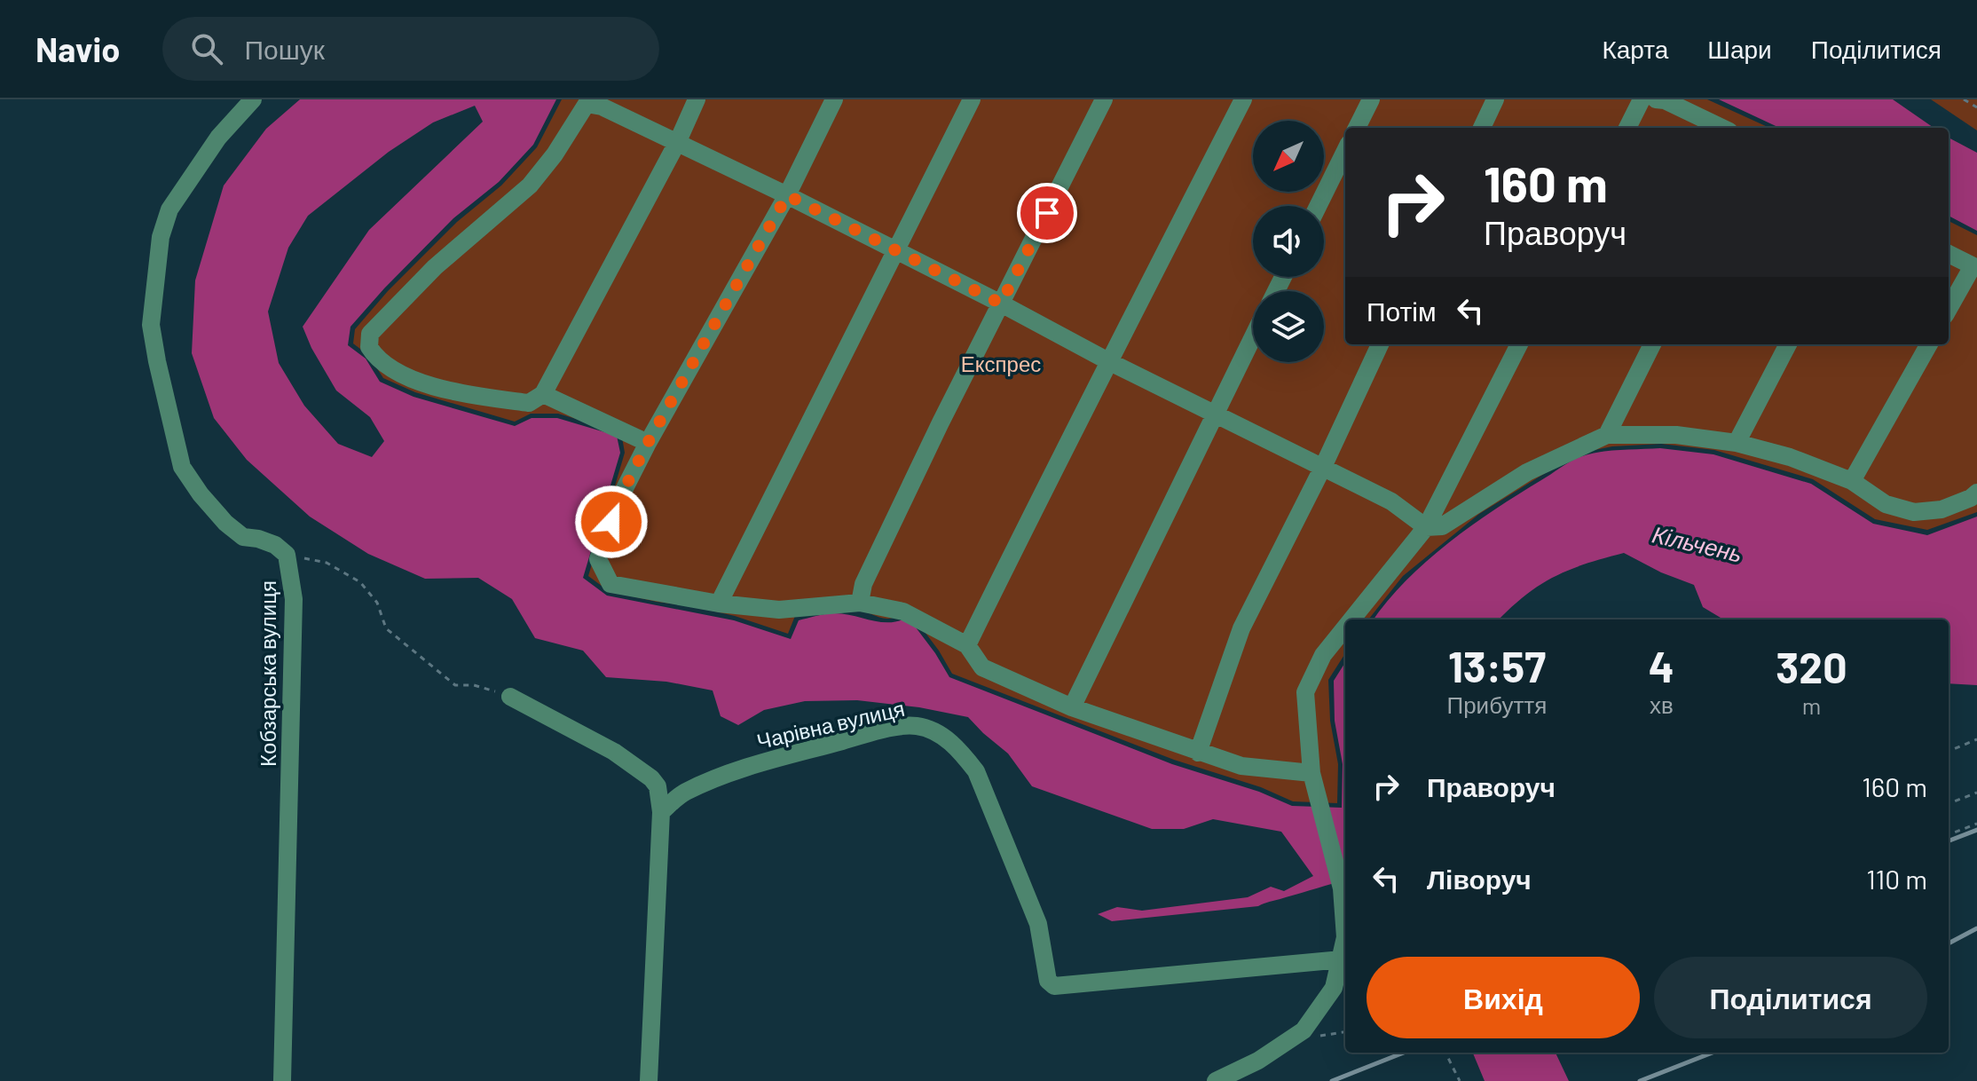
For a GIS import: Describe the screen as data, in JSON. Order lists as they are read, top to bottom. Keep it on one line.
{"streets":{"street":["Кобзарська вулиця","Чарівна вулиця"]},"water":["Кільчень"],"parks":["Експрес"],"north":"bottom left","page":{"header":"Navio","search":"Пошук","nav":["Карта","Шари","Поділитися"],"turn":["160 m","Праворуч"],"then":"Потім","eta":["13:57","Прибуття","4","хв","320","m"],"list":[{"name":"Праворуч","value":"160 m"},{"name":"Ліворуч","value":"110 m"}],"buttons":["Вихід","Поділитися"]}}
